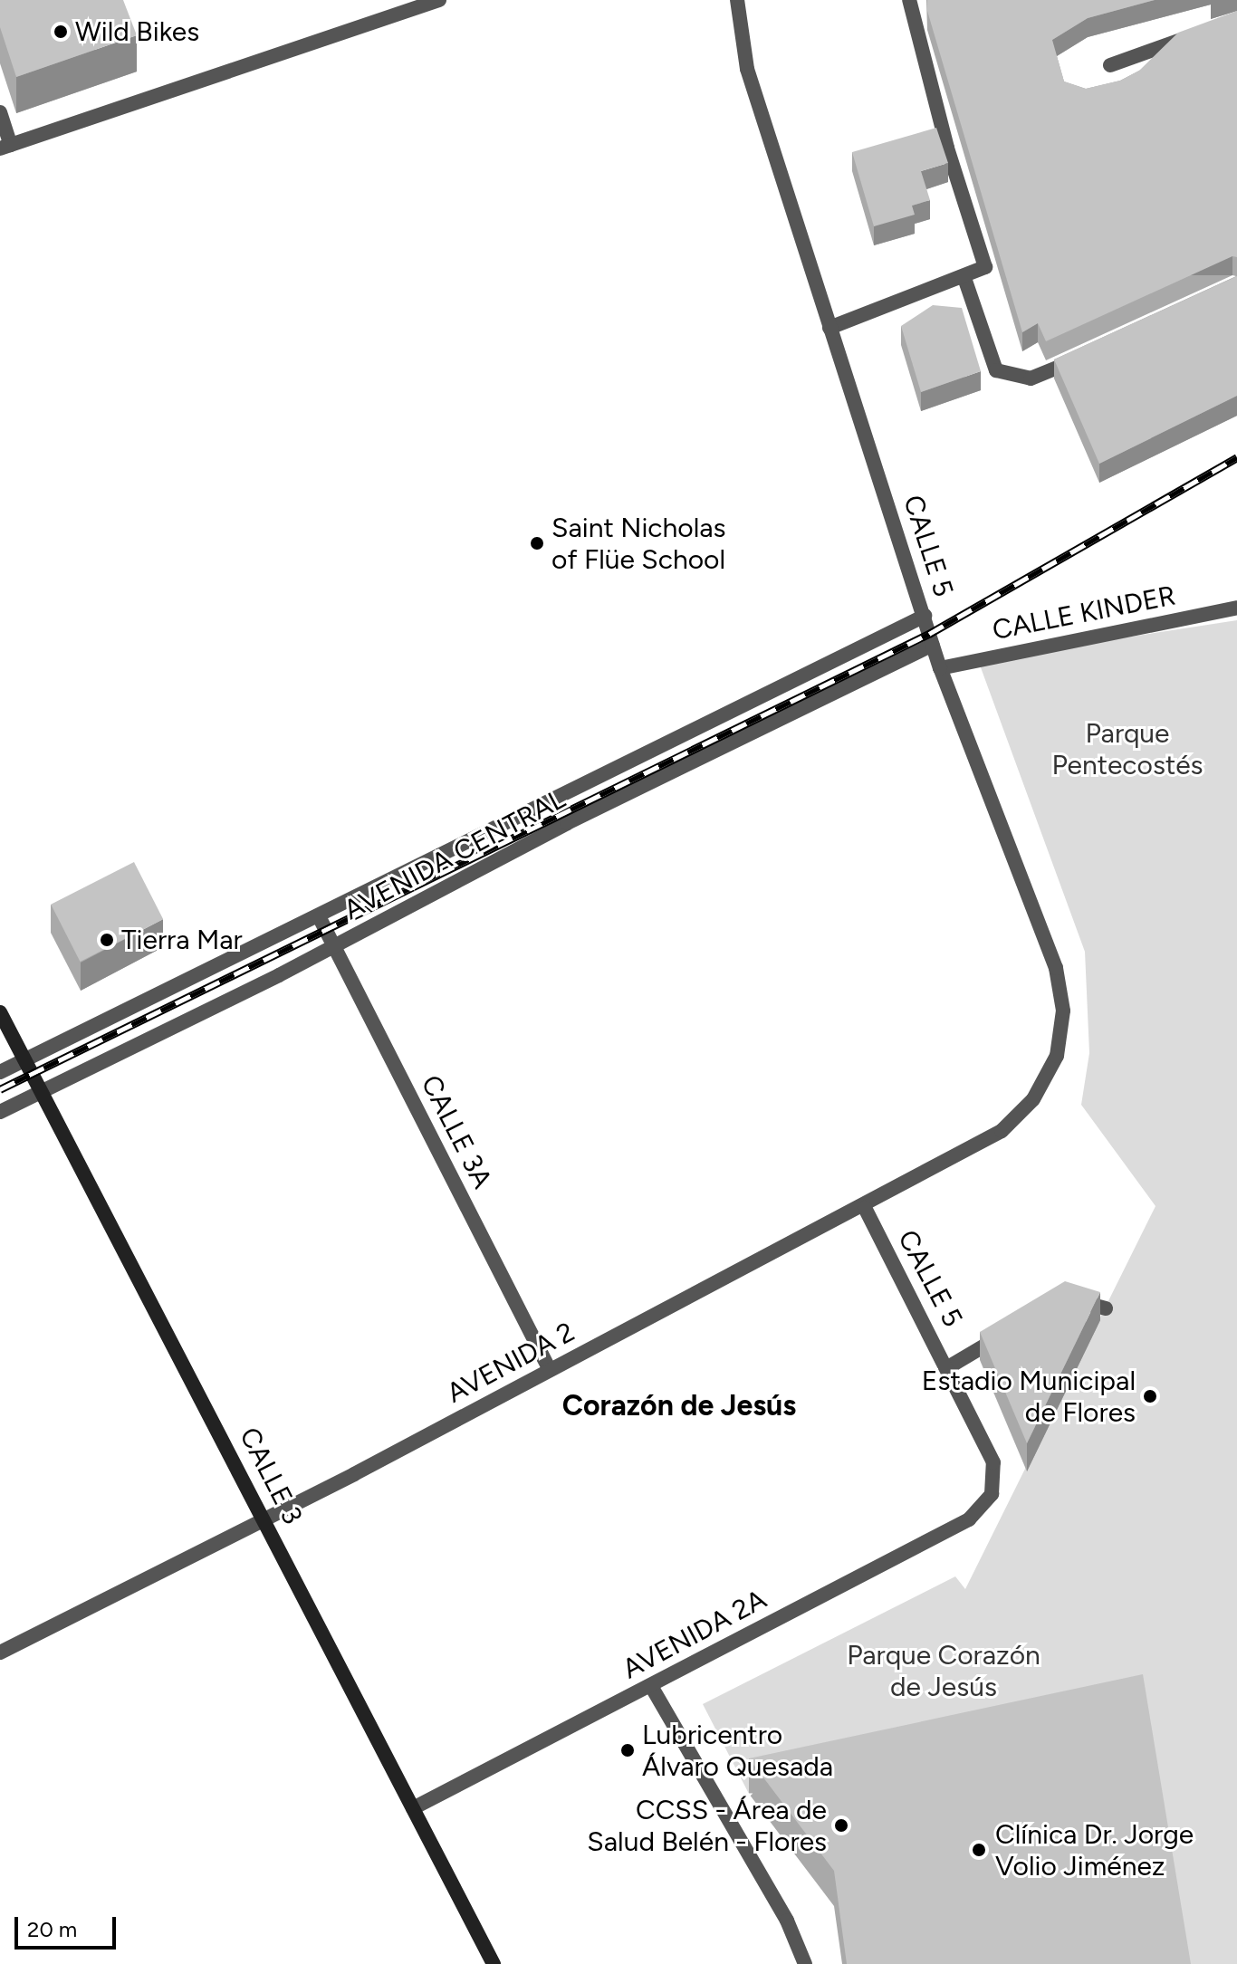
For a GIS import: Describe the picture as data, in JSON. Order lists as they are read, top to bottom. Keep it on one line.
{"streets":{"main road":["CALLE 3"],"street":["CALLE 5","CALLE KINDER","AVENIDA CENTRAL","CALLE 3A","AVENIDA 2","AVENIDA 2A"]},"crossings":[["CALLE 5","CALLE KINDER"],["CALLE 5","AVENIDA CENTRAL"],["CALLE 5","AVENIDA 2"],["CALLE 5","AVENIDA 2A"],["AVENIDA CENTRAL","CALLE 3A"],["AVENIDA CENTRAL","CALLE 3"],["CALLE 3A","AVENIDA 2"],["AVENIDA 2","CALLE 3"],["CALLE 3","AVENIDA 2A"]],"districts":["Corazón de Jesús"],"parks":["Parque Pentecostés","Parque Corazón de Jesús"],"places":["Wild Bikes","Saint Nicholas of Flüe School","Tierra Mar","Estadio Municipal de Flores","Lubricentro Álvaro Quesada","CCSS - Área de Salud Belén - Flores","Clínica Dr. Jorge Volio Jiménez"],"scale_bar":"20 m"}
